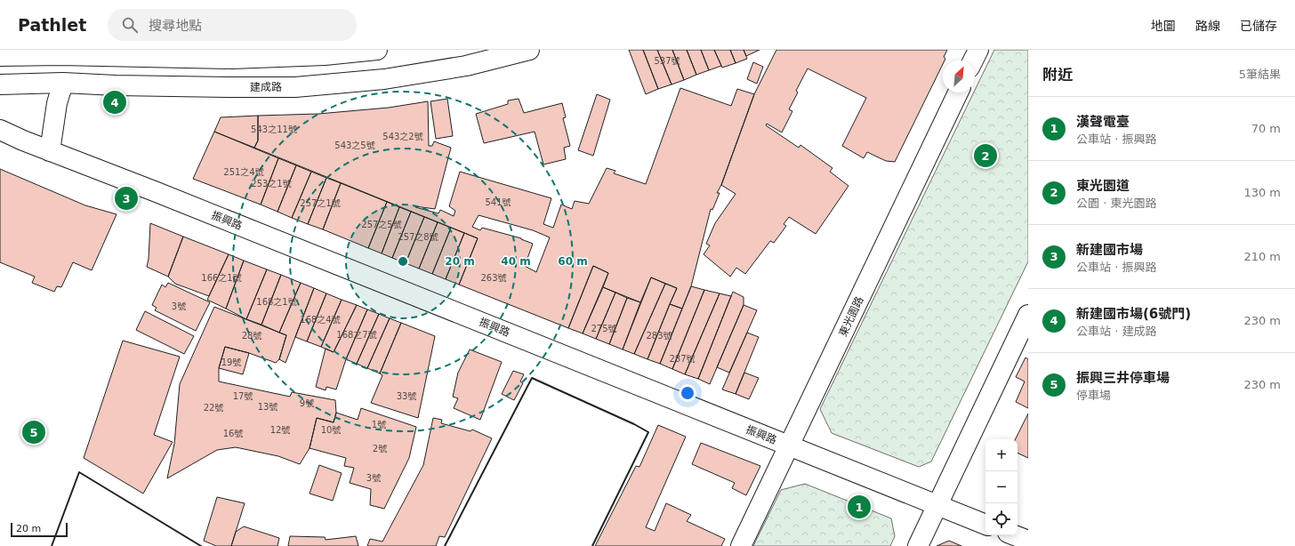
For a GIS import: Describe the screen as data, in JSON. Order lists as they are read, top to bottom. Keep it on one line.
{"streets":{"main road":["建成路","振興路","東光園路"]},"crossings":[["振興路","東光園路"]],"house_numbers":["537號","543之11號","543之2號","543之5號","251之4號","253之1號","541號","257之1號","257之5號","257之8號","166之1號","263號","168之1號","3號","168之4號","275號","168之7號","28號","283號","287號","19號","17號","33號","9號","13號","22號","1號","12號","10號","16號","2號","3號"],"scale_bar":"20 m","north":"top right","page":{"header":"Pathlet","search":"搜尋地點","nav":["地圖","路線","已儲存"],"heading":["附近","5筆結果"],"pins":["4","2","3","5","1"],"list":[{"mark":"1","name":"漢聲電臺","note":"公車站 · 振興路","value":"70 m"},{"mark":"2","name":"東光園道","note":"公園 · 東光園路","value":"130 m"},{"mark":"3","name":"新建國市場","note":"公車站 · 振興路","value":"210 m"},{"mark":"4","name":"新建國市場(6號門)","note":"公車站 · 建成路","value":"230 m"},{"mark":"5","name":"振興三井停車場","note":"停車場","value":"230 m"}],"map_buttons":["+","−"],"scale":"20 m"},"rings":["20 m","40 m","60 m"]}
